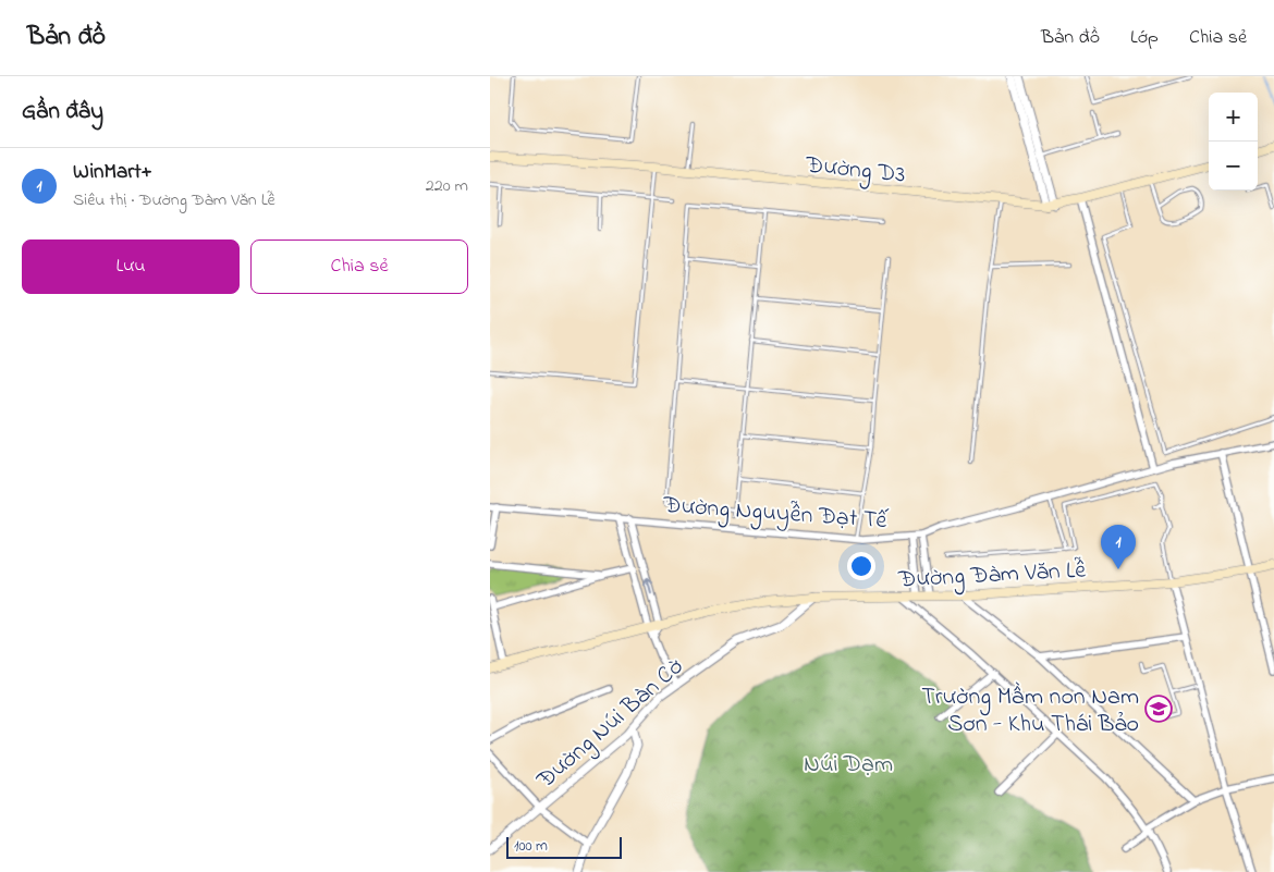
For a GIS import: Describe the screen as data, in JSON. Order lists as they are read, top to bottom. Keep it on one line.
{"streets":{"main road":["Đường D3","Đường Đàm Văn Lễ"],"street":["Đường Nguyễn Đạt Tế","Đường Núi Bàn Cờ"]},"crossings":[["Đường Đàm Văn Lễ","Đường Núi Bàn Cờ"]],"parks":["Núi Dạm"],"places":{"school or university":["Trường Mầm non Nam Sơn - Khu Thái Bảo"]},"scale_bar":"100 m","page":{"header":"Bản đồ","nav":["Bản đồ","Lớp","Chia sẻ"],"heading":"Gần đây","map_buttons":["+","−"],"list":[{"mark":"1","name":"WinMart+","note":"Siêu thị · Đường Đàm Văn Lễ","value":"220 m"}],"buttons":["Lưu","Chia sẻ"],"pins":"1","scale":"100 m"}}
